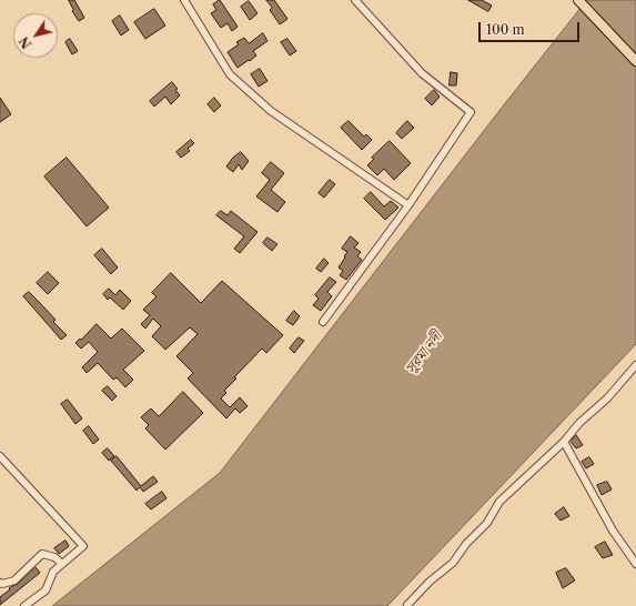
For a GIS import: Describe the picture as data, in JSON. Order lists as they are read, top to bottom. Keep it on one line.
{"water":["সুরমা নদী"],"scale_bar":"100 m","north":"bottom left"}
